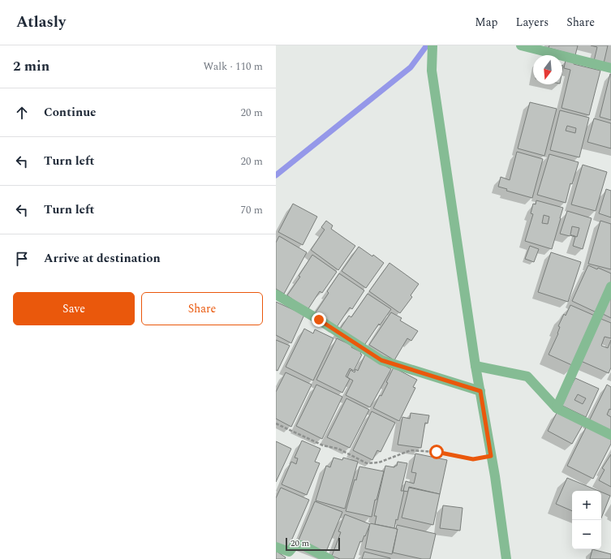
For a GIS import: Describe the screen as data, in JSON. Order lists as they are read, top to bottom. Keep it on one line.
{"scale_bar":"20 m","north":"bottom","page":{"header":"Atlasly","nav":["Map","Layers","Share"],"heading":["2 min","Walk · 110 m"],"list":[["Continue","20 m"],["Turn left","20 m"],["Turn left","70 m"],"Arrive at destination"],"buttons":["Save","Share"],"map_buttons":["+","−"],"scale":"20 m"}}
